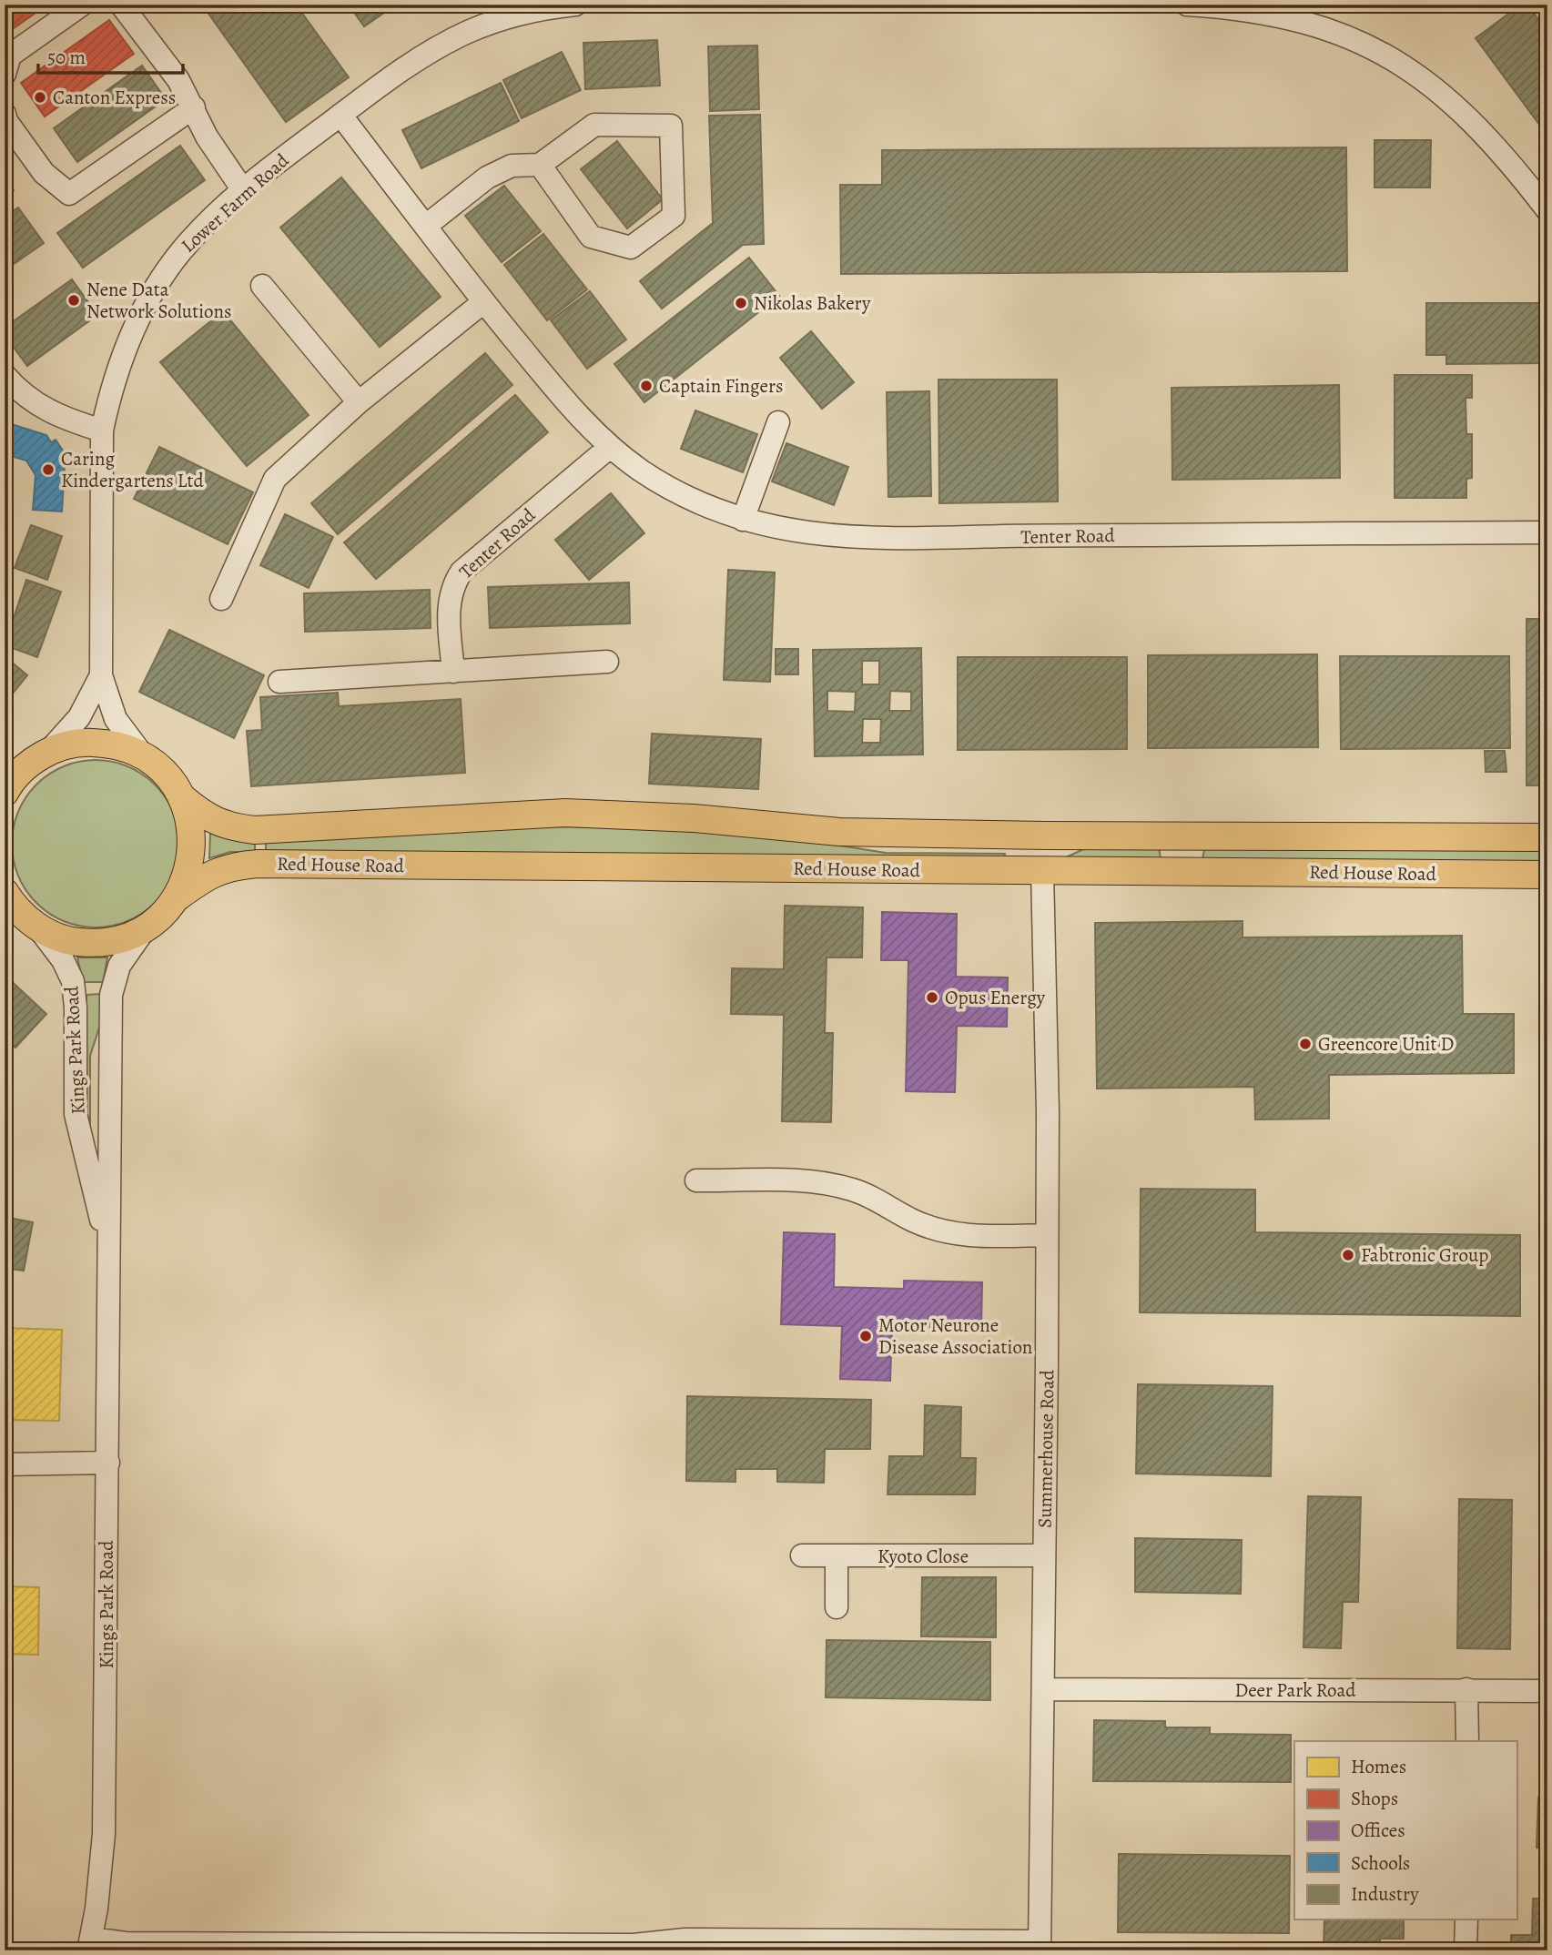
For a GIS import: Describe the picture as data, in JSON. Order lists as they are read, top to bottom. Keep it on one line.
{"streets":{"main road":["Red House Road"],"street":["Lower Farm Road","Tenter Road","Kings Park Road","Summerhouse Road","Kyoto Close","Deer Park Road"]},"crossings":[["Lower Farm Road","Tenter Road"],["Red House Road","Kings Park Road"],["Red House Road","Summerhouse Road"],["Summerhouse Road","Kyoto Close"],["Summerhouse Road","Deer Park Road"]],"places":["Canton Express","Nene Data Network Solutions","Nikolas Bakery","Captain Fingers","Caring Kindergartens Ltd","Opus Energy","Greencore Unit D","Fabtronic Group","Motor Neurone Disease Association"],"legend":["Homes","Shops","Offices","Schools","Industry"],"scale_bar":"50 m"}
